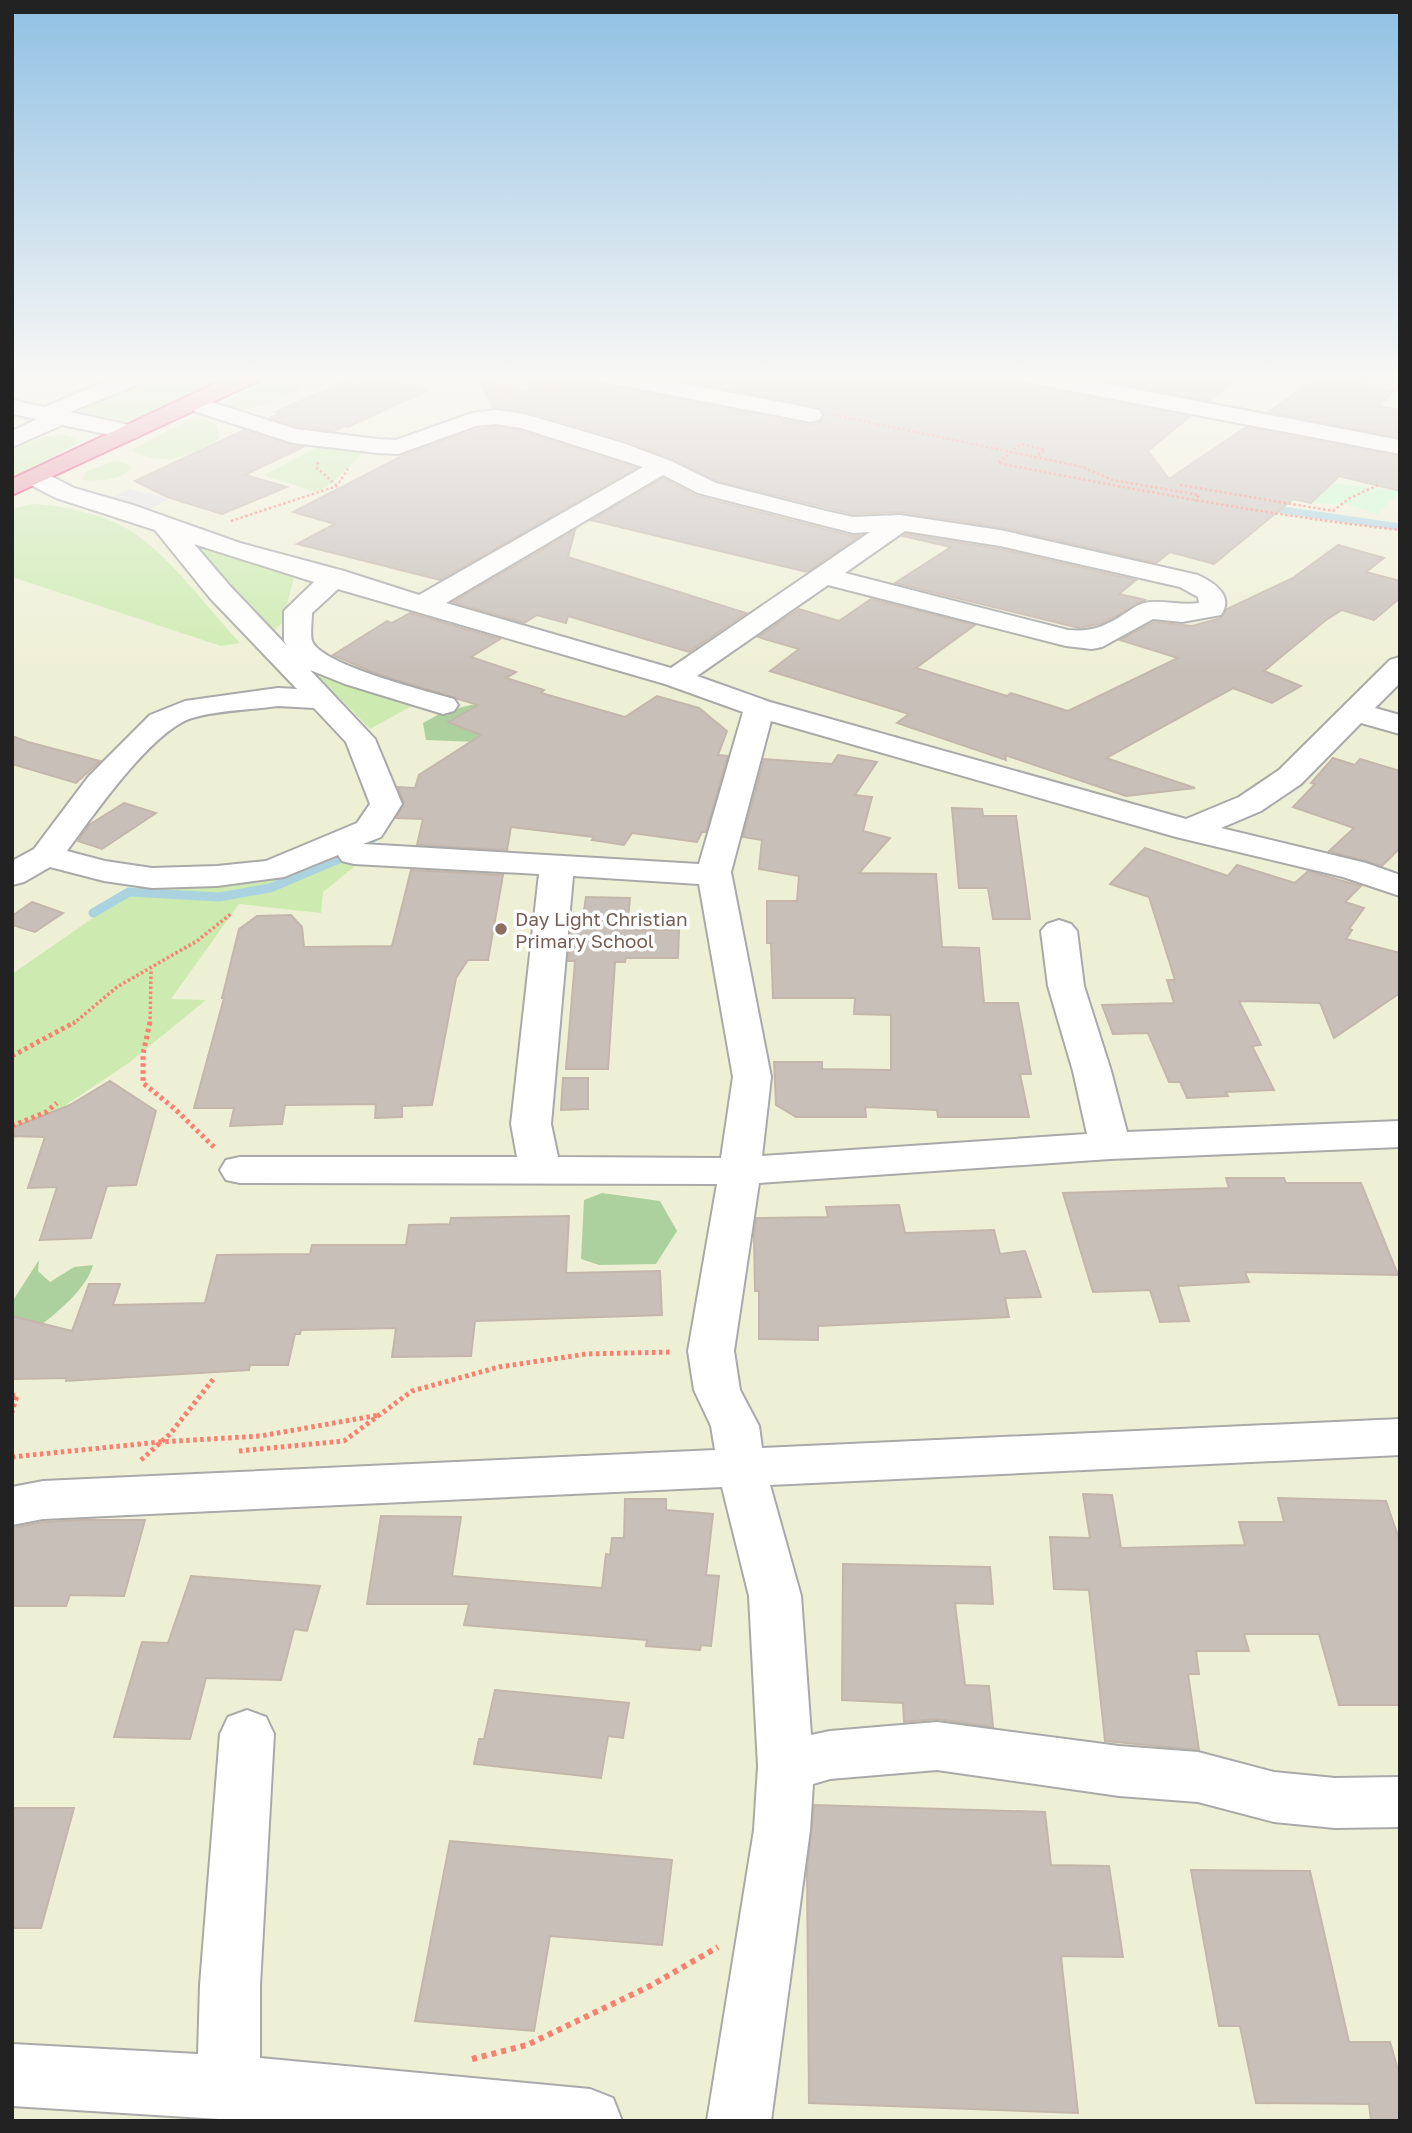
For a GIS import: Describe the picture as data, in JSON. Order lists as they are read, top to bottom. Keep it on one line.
{"places":["Day Light Christian Primary School"]}
